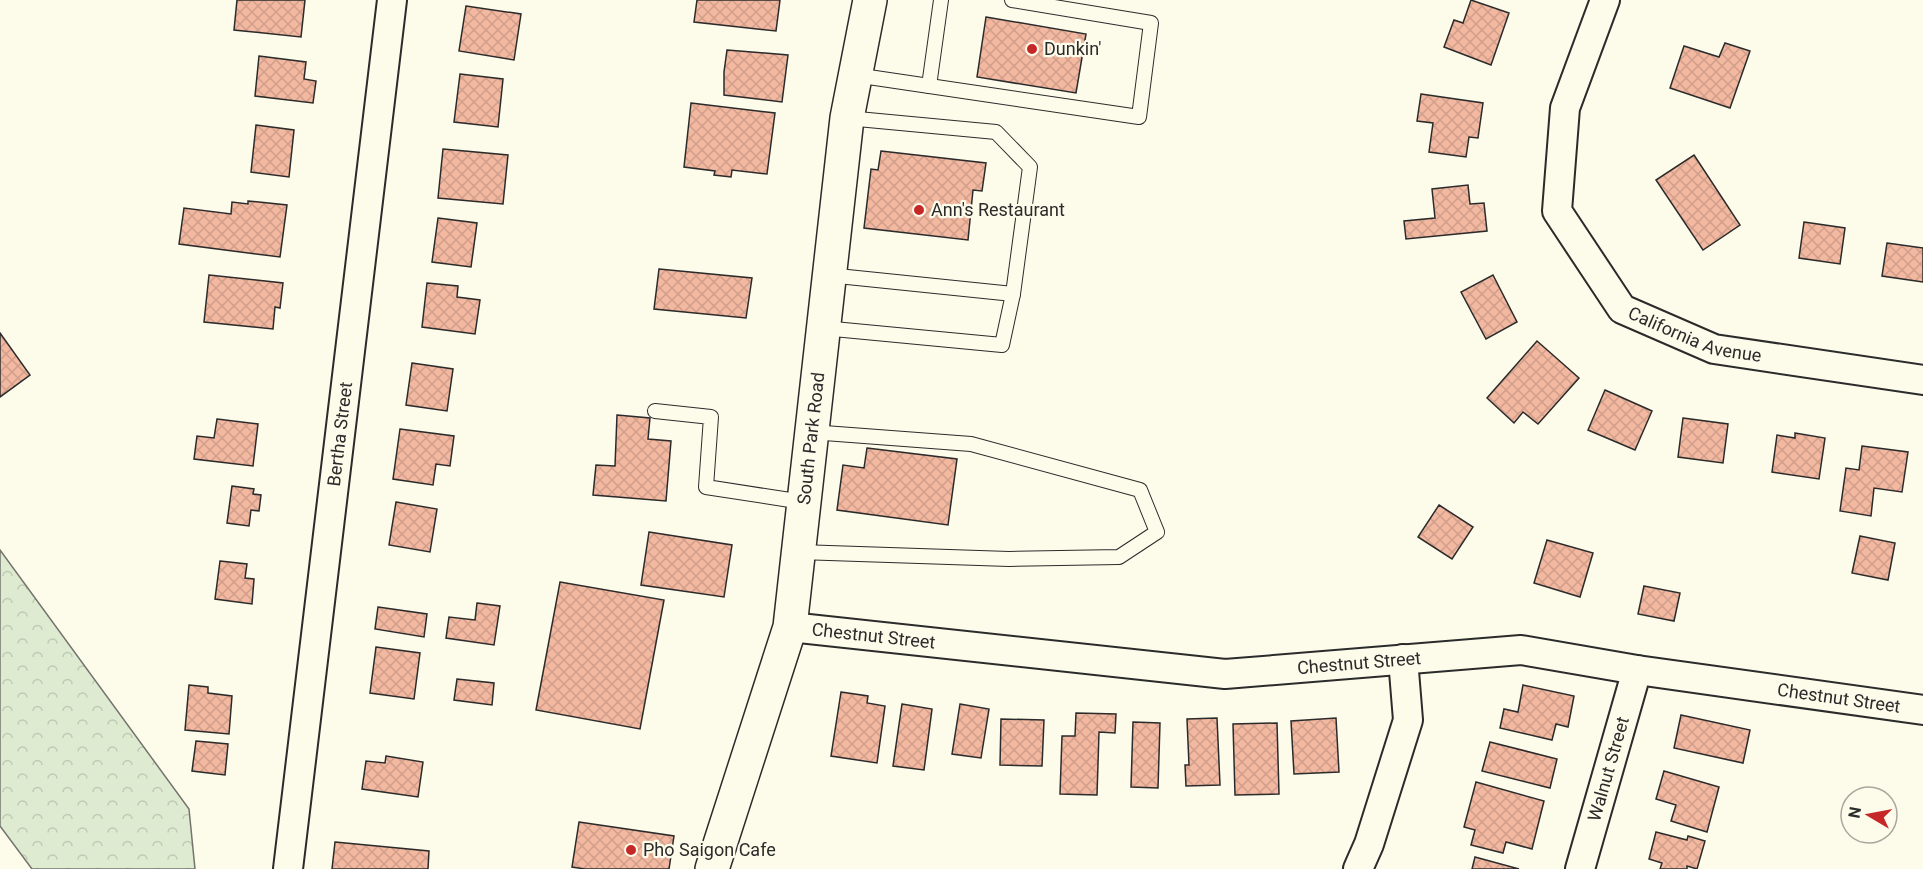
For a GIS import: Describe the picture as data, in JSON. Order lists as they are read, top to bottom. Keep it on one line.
{"streets":{"main road":["South Park Road"],"street":["California Avenue","Bertha Street","Chestnut Street","Walnut Street"]},"crossings":[["South Park Road","Chestnut Street"],["Chestnut Street","Walnut Street"]],"places":["Dunkin'","Ann's Restaurant","Pho Saigon Cafe"],"north":"left"}
